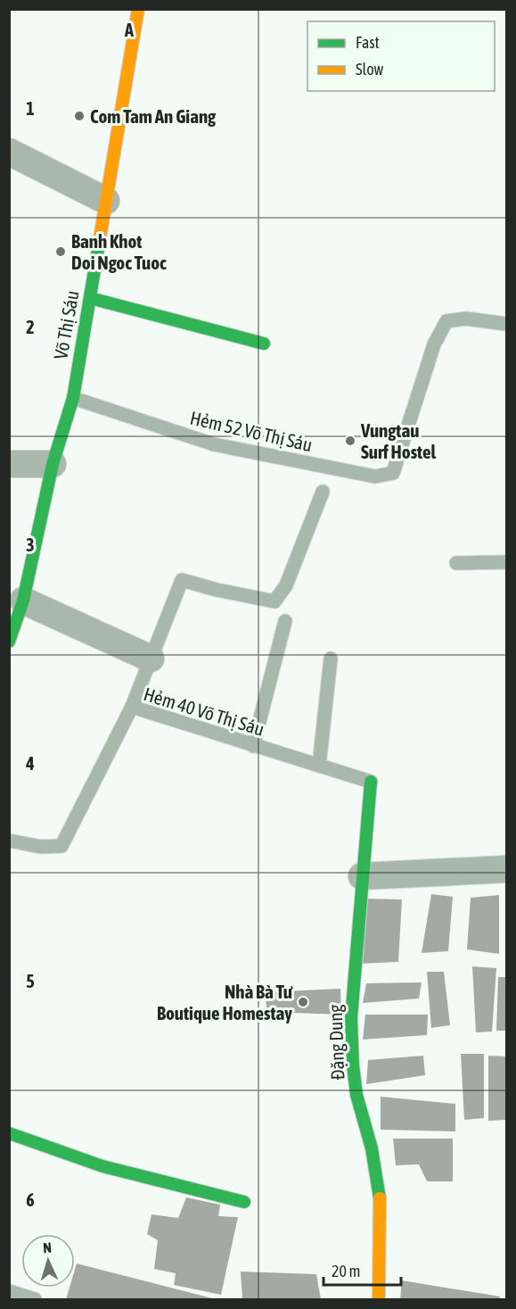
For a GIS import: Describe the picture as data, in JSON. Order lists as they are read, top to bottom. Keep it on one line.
{"streets":{"street":["Võ Thị Sáu","Đặng Dung"],"lane":["Hẻm 52 Võ Thị Sáu","Hẻm 40 Võ Thị Sáu"]},"crossings":[["Võ Thị Sáu","Hẻm 52 Võ Thị Sáu"],["Hẻm 40 Võ Thị Sáu","Đặng Dung"]],"places":["Com Tam An Giang","Banh Khot Doi Ngoc Tuoc","Vungtau Surf Hostel","Nhà Bà Tư Boutique Homestay"],"legend":["Fast","Slow"],"scale_bar":"20 m","north":"top","grid":{"columns":["A"],"rows":["1","2","3","4","5","6"]}}
